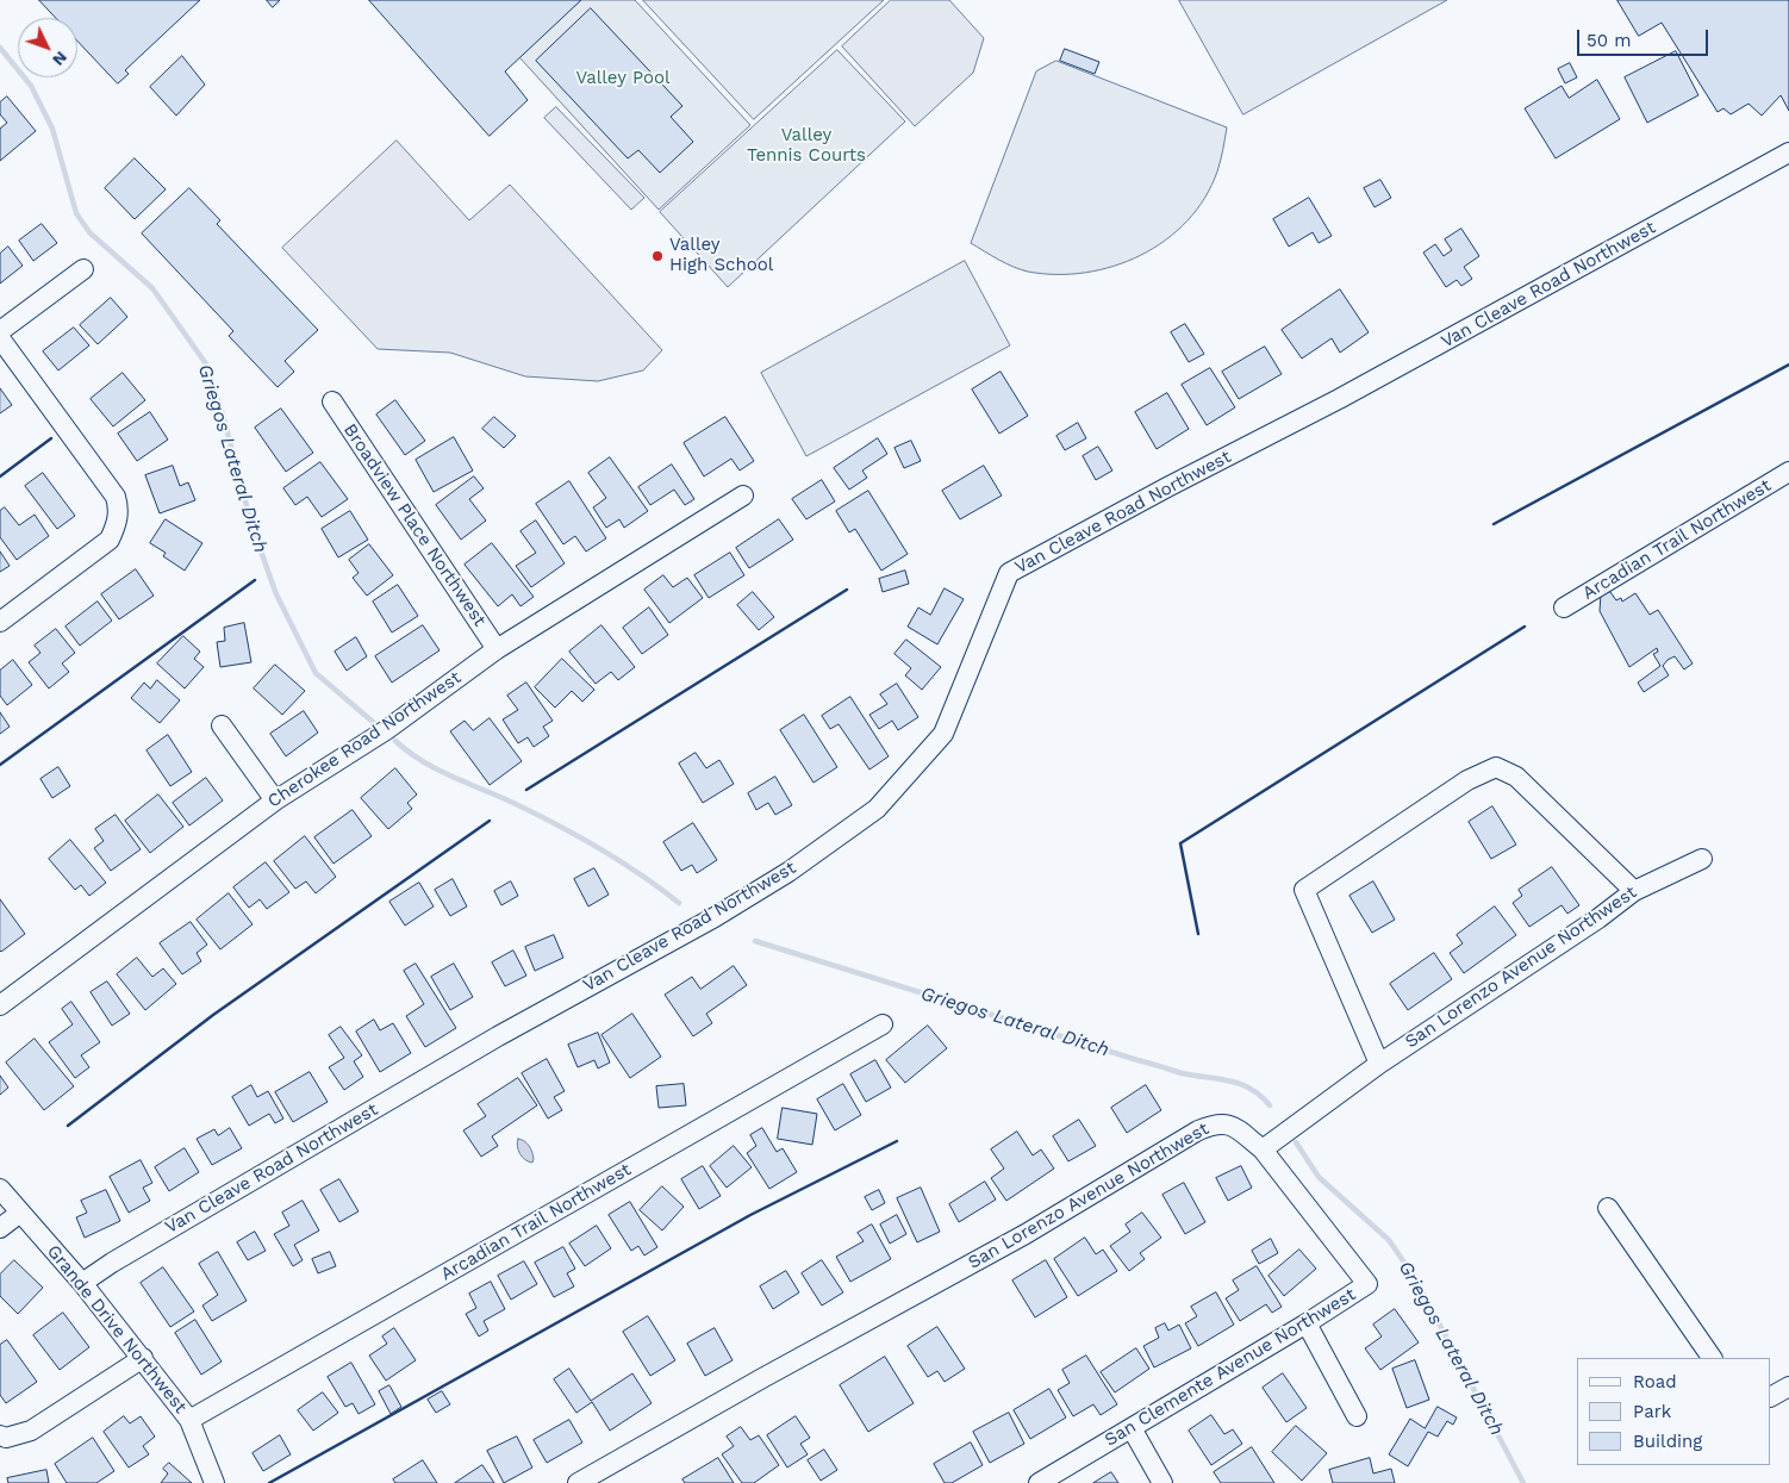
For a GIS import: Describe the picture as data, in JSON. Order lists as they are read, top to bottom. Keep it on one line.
{"streets":{"street":["Van Cleave Road Northwest","Broadview Place Northwest","Arcadian Trail Northwest","Cherokee Road Northwest","San Lorenzo Avenue Northwest","Grande Drive Northwest","San Clemente Avenue Northwest"]},"crossings":[["Van Cleave Road Northwest","Grande Drive Northwest"],["Broadview Place Northwest","Cherokee Road Northwest"],["Arcadian Trail Northwest","Grande Drive Northwest"],["San Lorenzo Avenue Northwest","San Clemente Avenue Northwest"]],"water":["Griegos Lateral Ditch"],"parks":["Valley Pool","Valley Tennis Courts"],"places":["Valley High School"],"legend":["Road","Park","Building"],"scale_bar":"50 m","north":"bottom right"}
